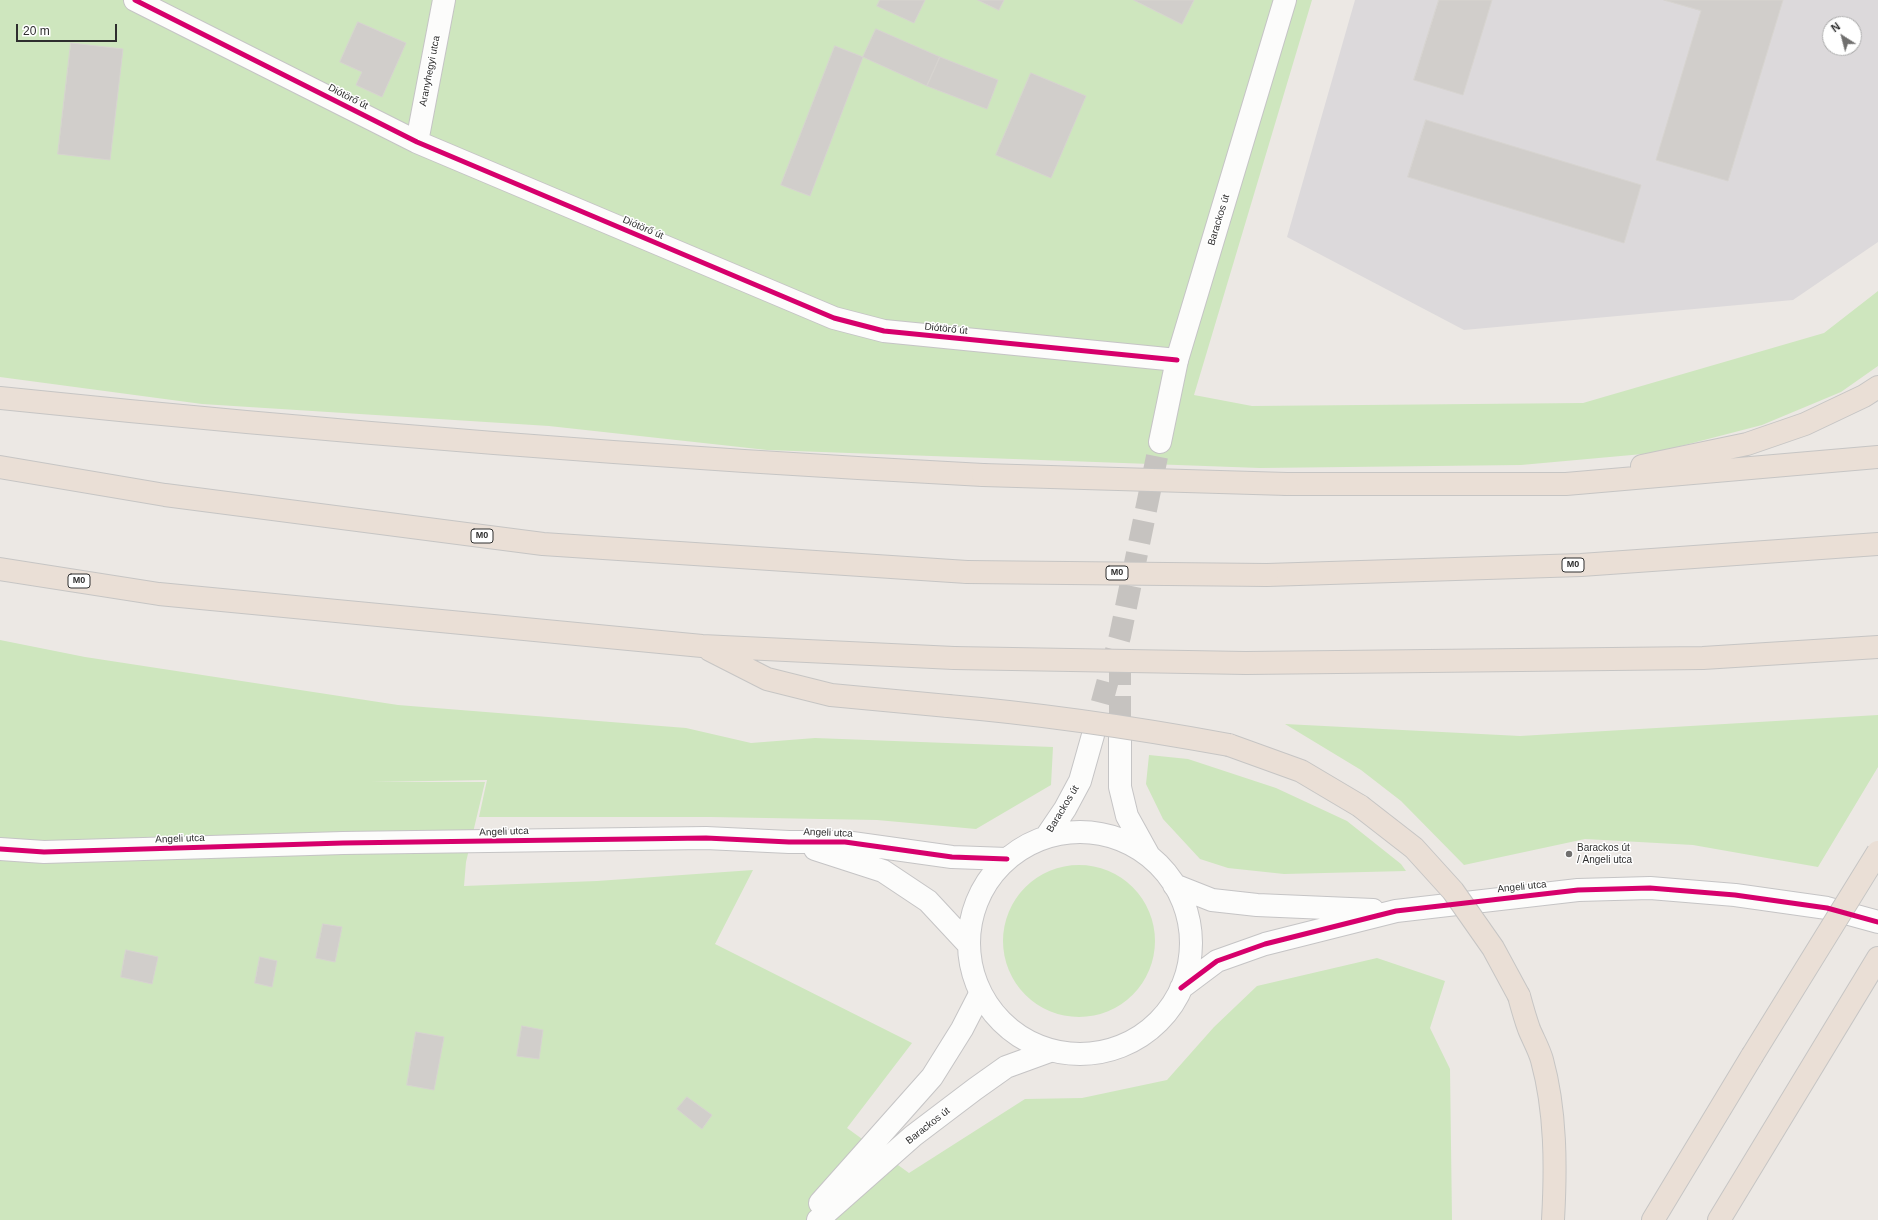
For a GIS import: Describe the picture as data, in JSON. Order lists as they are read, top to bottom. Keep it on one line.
{"streets":{"highway":["M0"],"street":["Aranyhegyi utca","Diótörő út","Barackos út","Angeli utca"]},"crossings":[["Aranyhegyi utca","Diótörő út"],["Diótörő út","Barackos út"]],"places":["Barackos út / Angeli utca"],"scale_bar":"20 m","north":"top left"}
